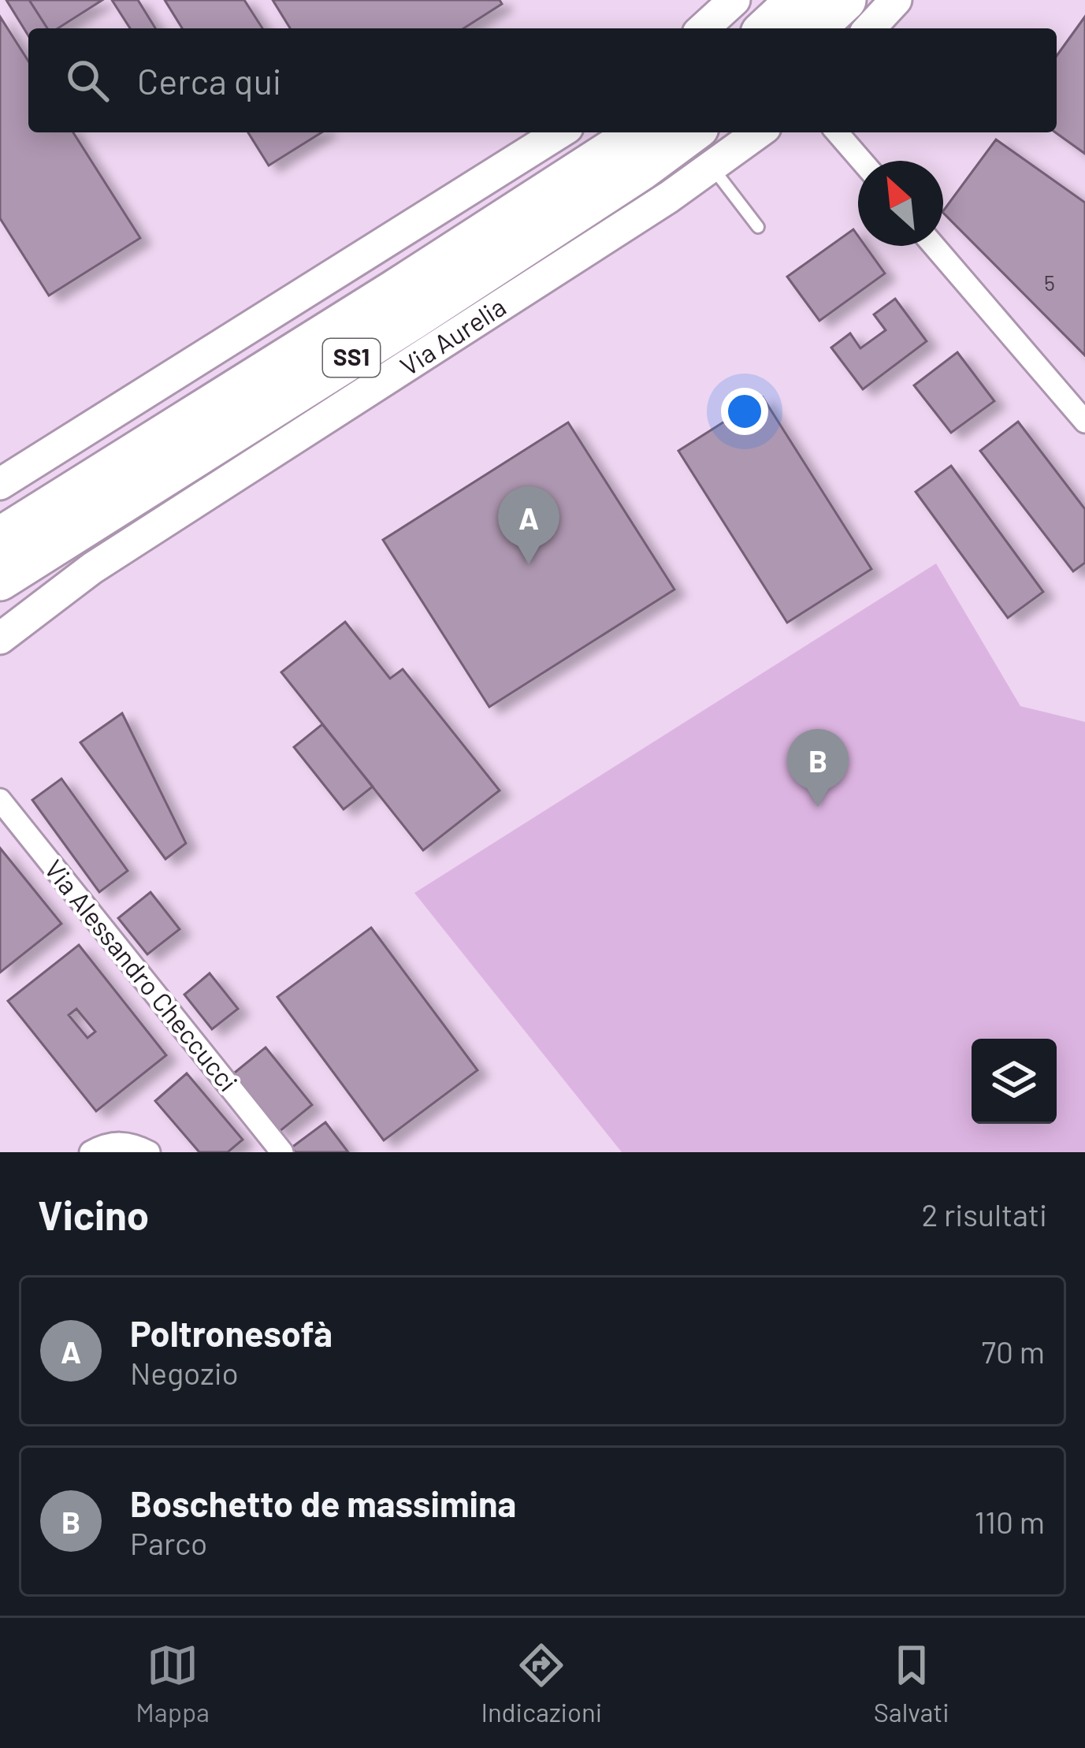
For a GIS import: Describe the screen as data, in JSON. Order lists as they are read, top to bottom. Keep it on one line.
{"streets":{"highway":["Via Aurelia","SS1"],"street":["Via Alessandro Checcucci"]},"house_numbers":["5"],"north":"top left","page":{"search":"Cerca qui","pins":["A","B"],"heading":["Vicino","2 risultati"],"list":[{"mark":"A","name":"Poltronesofà","note":"Negozio","value":"70 m"},{"mark":"B","name":"Boschetto de massimina","note":"Parco","value":"110 m"}],"nav":["Mappa","Indicazioni","Salvati"]}}
